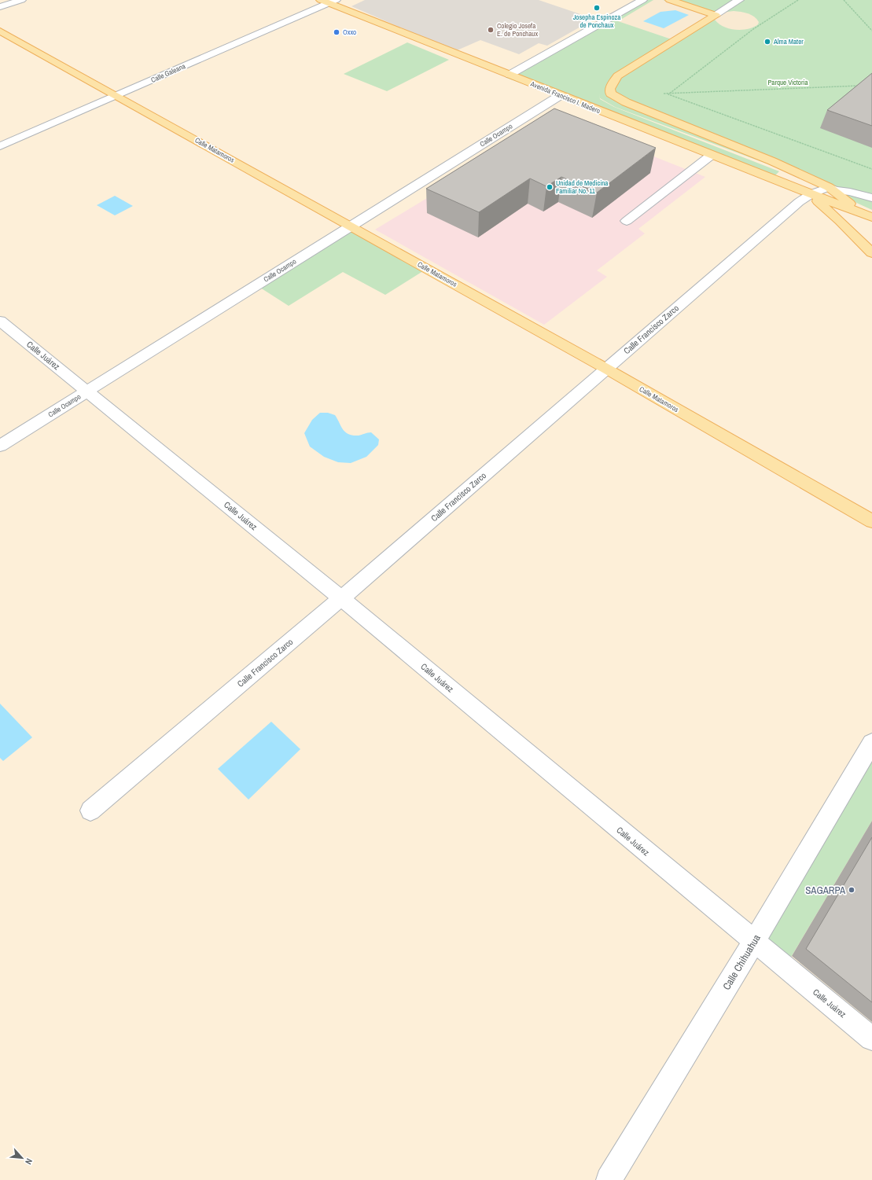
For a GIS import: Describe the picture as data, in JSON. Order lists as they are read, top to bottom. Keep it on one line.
{"streets":{"main road":["Avenida Francisco I. Madero","Calle Matamoros"],"street":["Calle Galeana","Calle Ocampo","Calle Francisco Zarco","Calle Juárez","Calle Chihuahua"]},"crossings":[["Calle Galeana","Avenida Francisco I. Madero"],["Calle Galeana","Calle Matamoros"],["Avenida Francisco I. Madero","Calle Ocampo"],["Avenida Francisco I. Madero","Calle Francisco Zarco"],["Calle Ocampo","Calle Matamoros"],["Calle Ocampo","Calle Juárez"],["Calle Matamoros","Calle Francisco Zarco"],["Calle Francisco Zarco","Calle Juárez"],["Calle Juárez","Calle Chihuahua"]],"parks":["Parque Victoria"],"places":["Josepha Espinoza de Ponchaux","Colegio Josefa E. de Ponchaux","Oxxo","Alma Mater","Unidad de Medicina Familiar No. 11","SAGARPA"],"north":"bottom right"}
